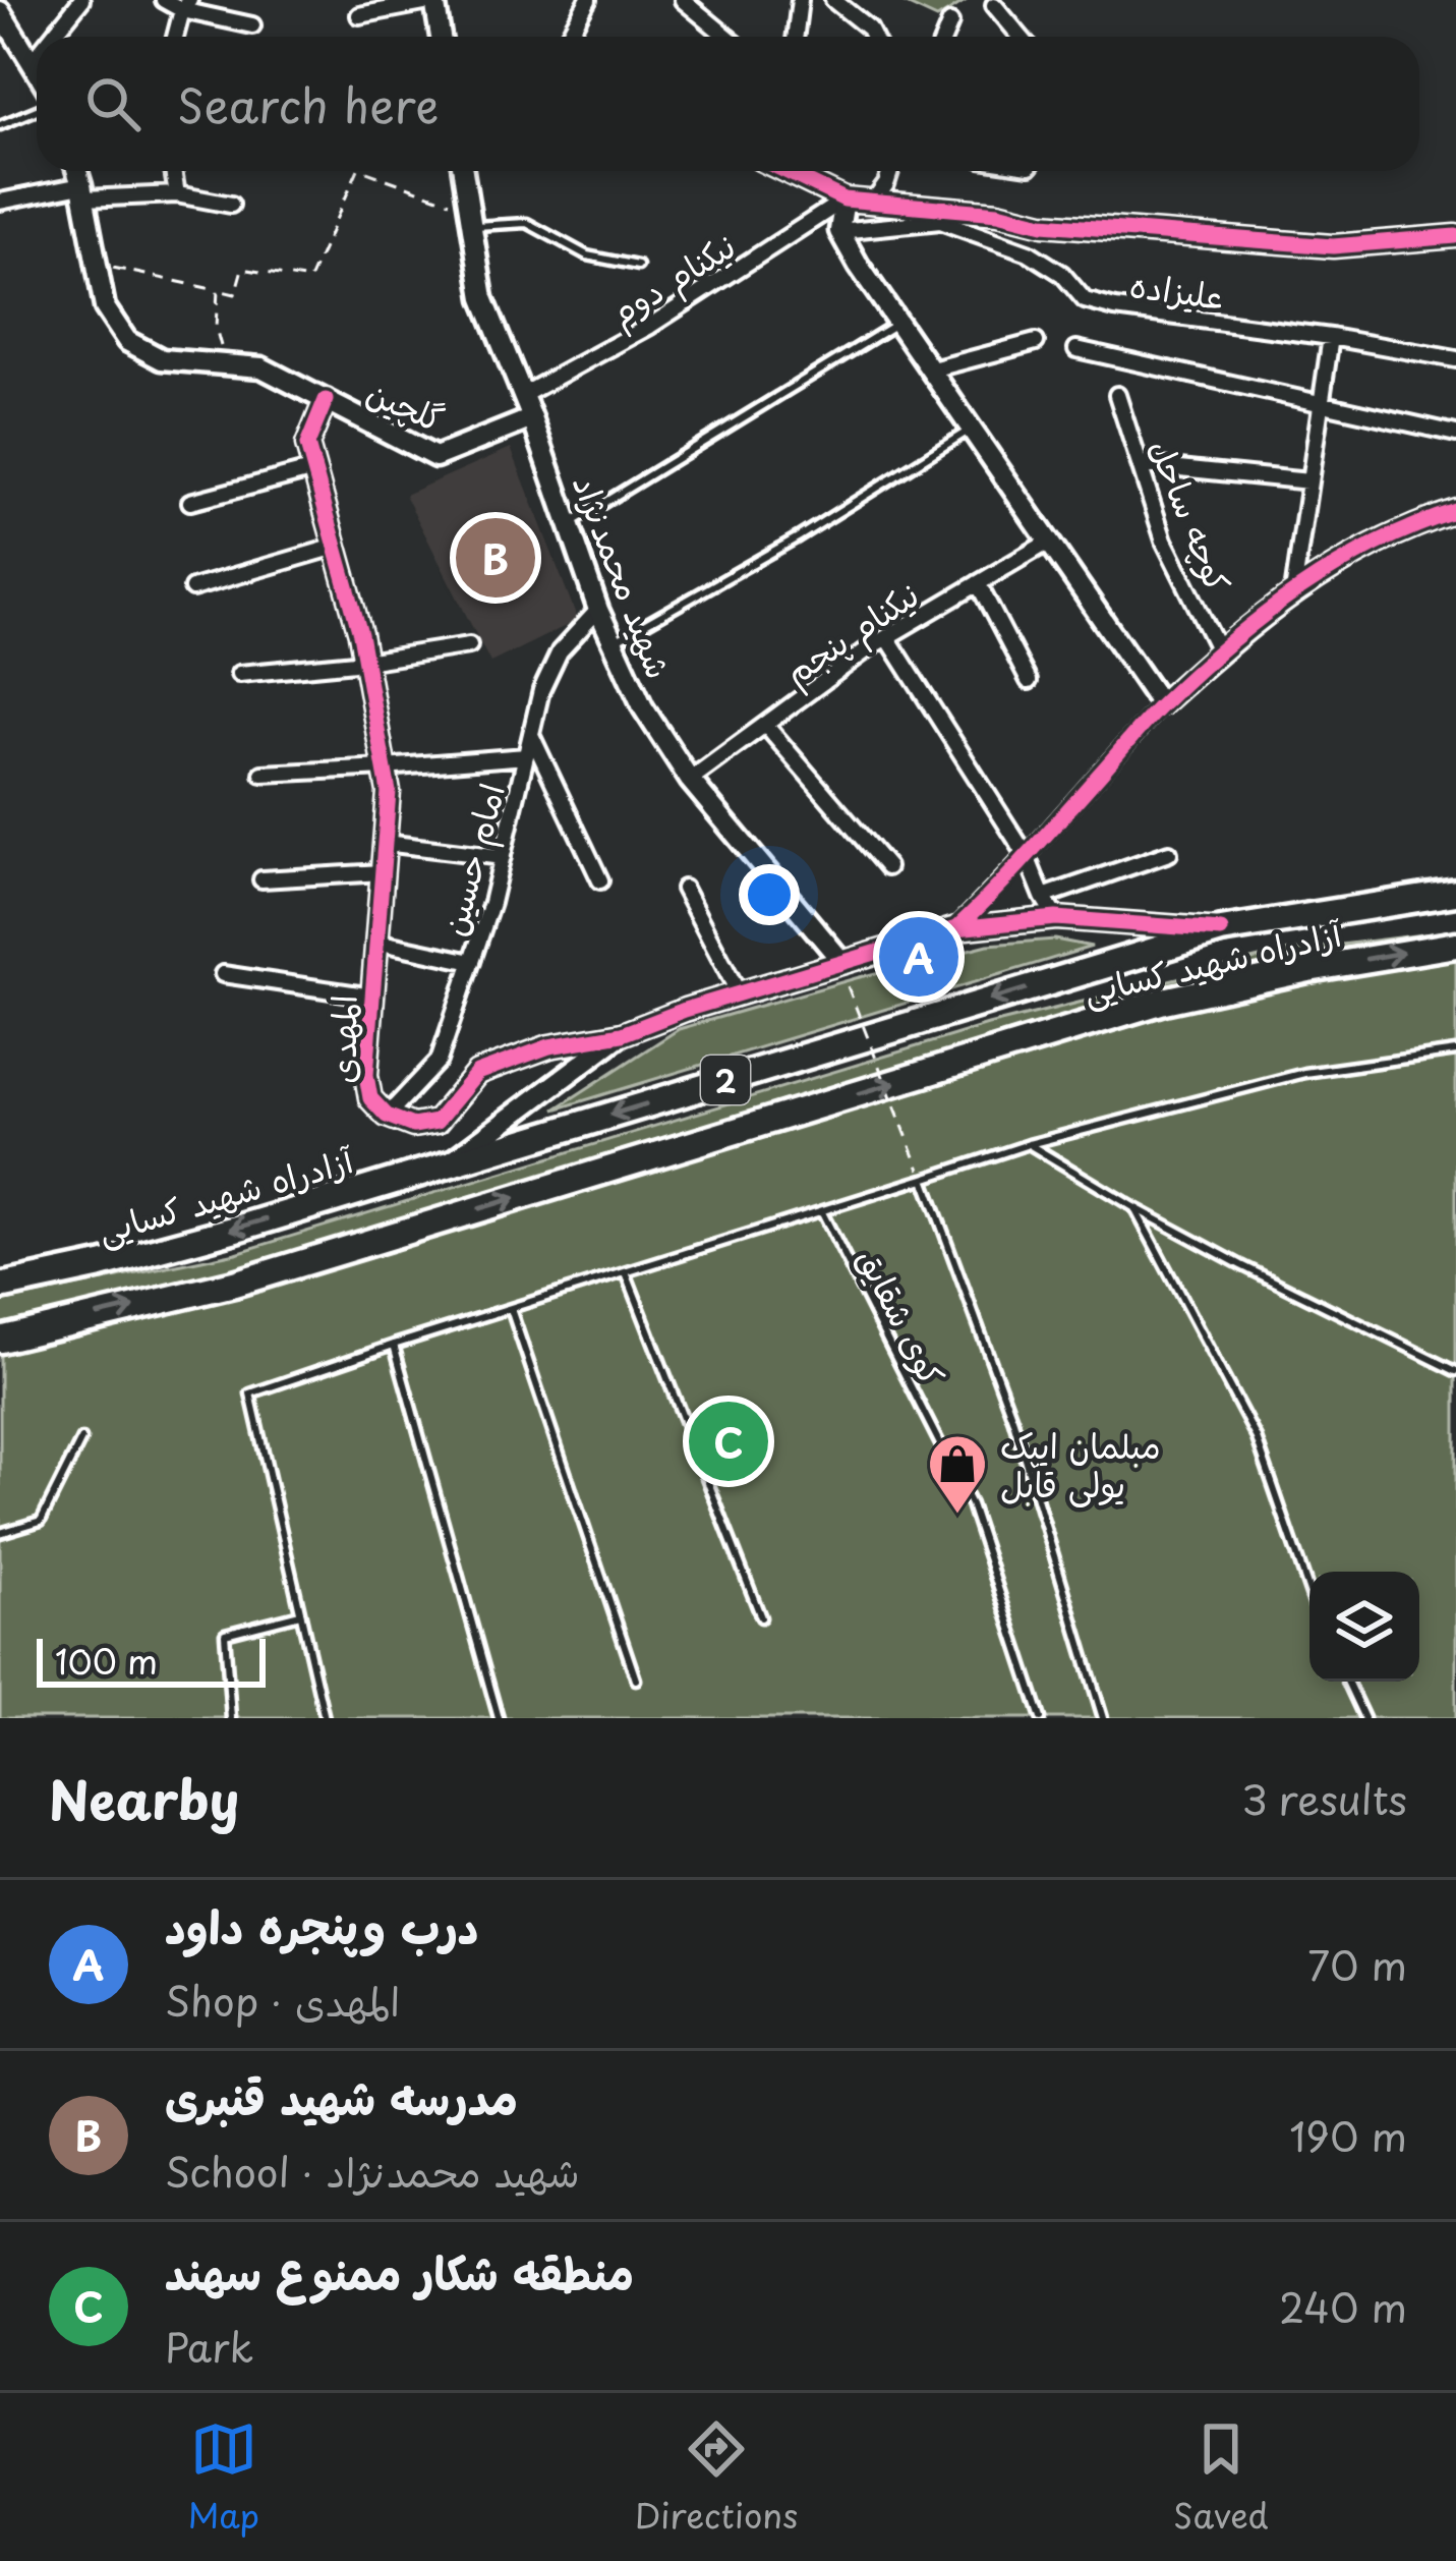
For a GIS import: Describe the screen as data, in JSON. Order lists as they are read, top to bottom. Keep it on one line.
{"streets":{"highway":["آزادراه شهید کسایی","2"],"street":["نیکنام دوم","علیزاده","گلچین","کوچه ساحل","شهید محمدنژاد","نیکنام پنجم","امام حسین","المهدی"],"lane":["کوی شقایق"]},"crossings":[["نیکنام دوم","شهید محمدنژاد"],["گلچین","شهید محمدنژاد"],["گلچین","المهدی"],["شهید محمدنژاد","نیکنام پنجم"],["شهید محمدنژاد","امام حسین"],["شهید محمدنژاد","المهدی"],["امام حسین","المهدی"],["آزادراه شهید کسایی","المهدی"]],"places":{"shop":["مبلمان ایپک یولی قابل"]},"scale_bar":"100 m","page":{"search":"Search here","pins":["B","A","C"],"scale":"100 m","heading":["Nearby","3 results"],"list":[{"mark":"A","name":"درب وپنجره داود","note":"Shop · المهدی","value":"70 m"},{"mark":"B","name":"مدرسه شهید قنبری","note":"School · شهید محمدنژاد","value":"190 m"},{"mark":"C","name":"منطقه شکار ممنوع سهند","note":"Park","value":"240 m"}],"nav":["Map","Directions","Saved"]}}
